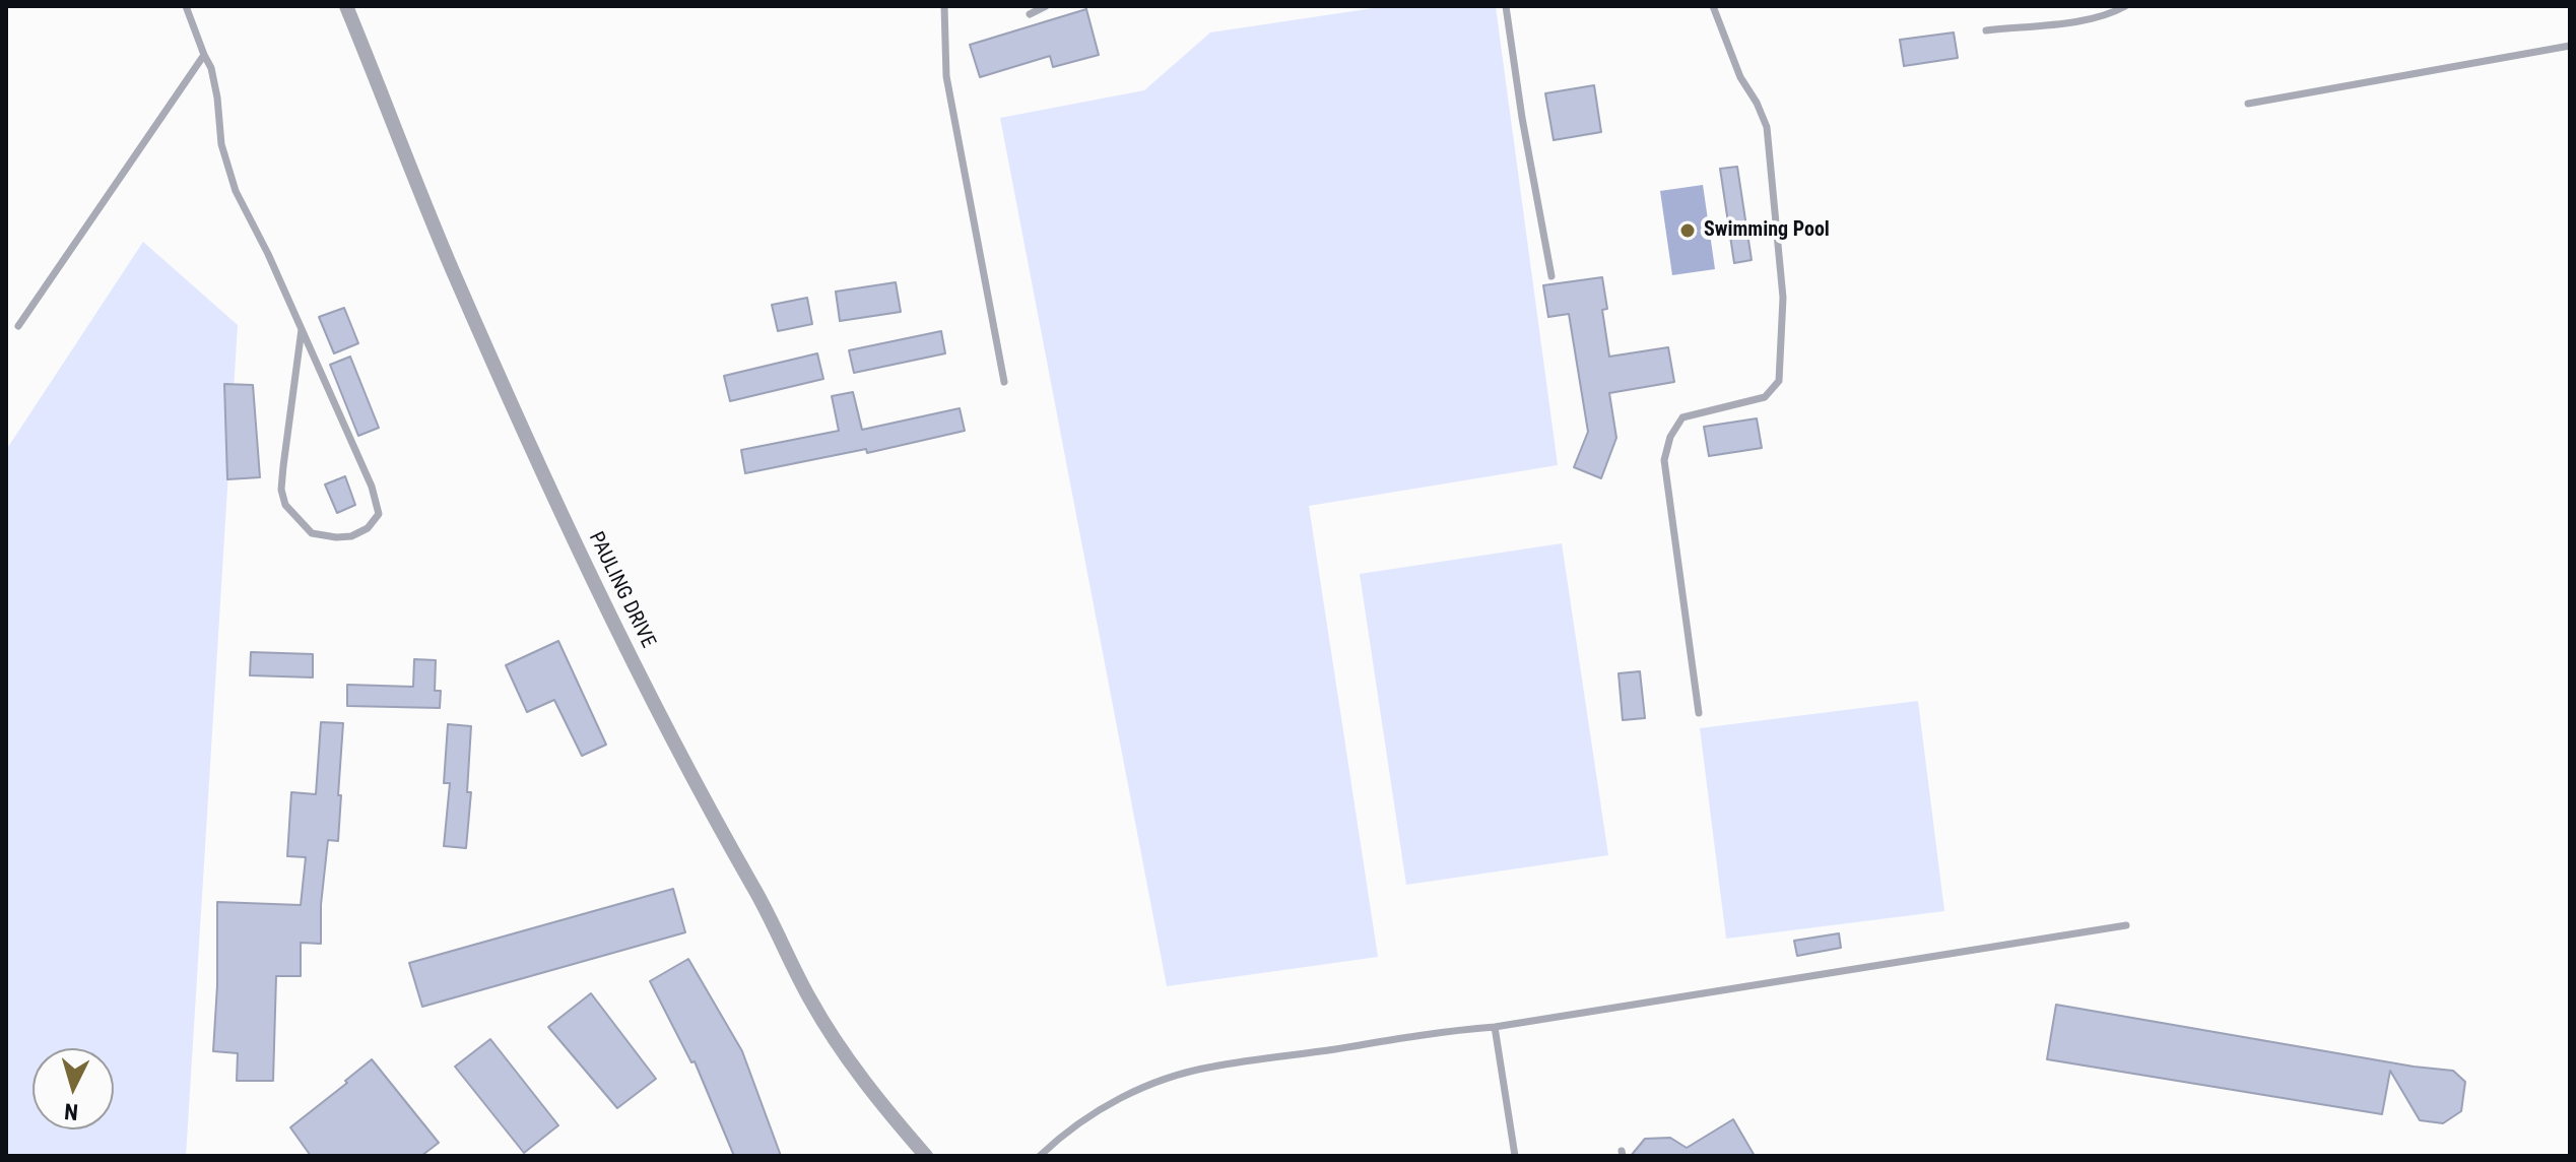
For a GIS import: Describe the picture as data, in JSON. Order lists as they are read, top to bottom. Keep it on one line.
{"streets":{"street":["PAULING DRIVE"]},"places":["Swimming Pool"],"north":"bottom"}
